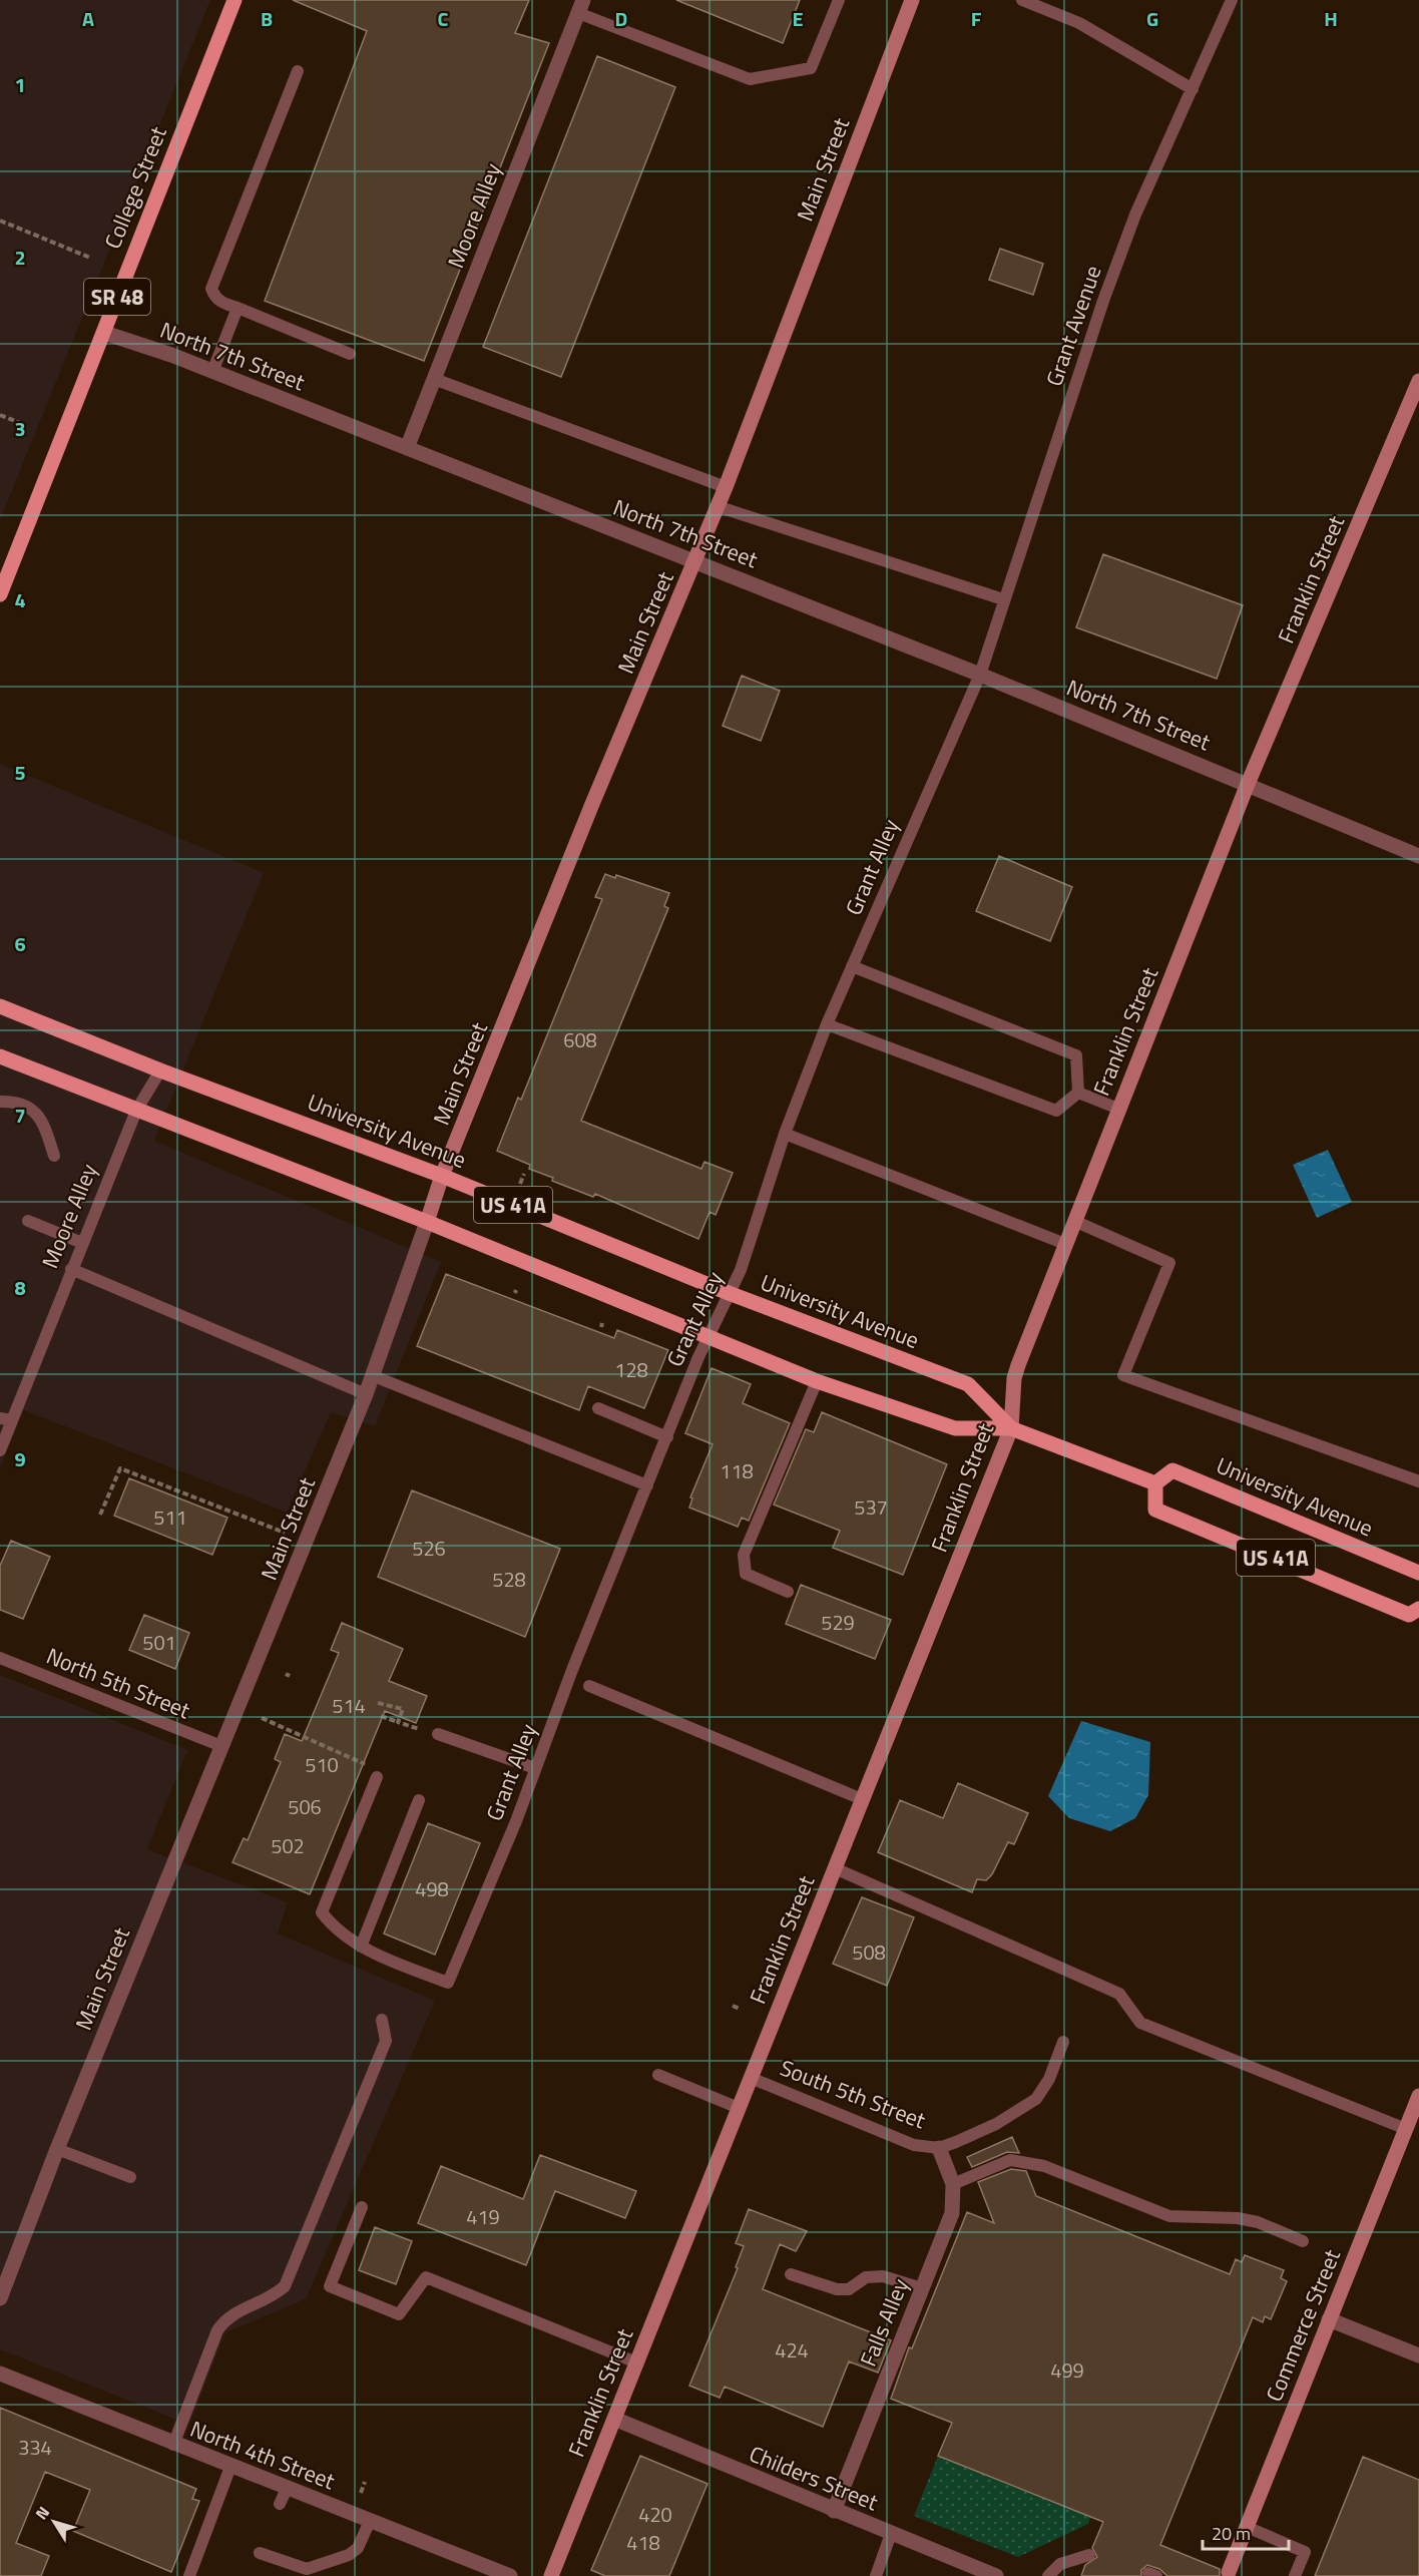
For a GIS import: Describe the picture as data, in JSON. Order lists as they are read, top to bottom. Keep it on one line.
{"streets":{"main road":["College Street","SR 48","University Avenue","US 41A"],"street":["Main Street","Moore Alley","North 7th Street","Franklin Street","Falls Alley","Commerce Street","North 4th Street","Childers Street"],"lane":["Grant Avenue","Grant Alley","North 5th Street","South 5th Street"]},"crossings":[["Main Street","North 7th Street"],["Main Street","University Avenue"],["Main Street","North 5th Street"],["College Street","North 7th Street"],["Moore Alley","North 7th Street"],["Moore Alley","University Avenue"],["Grant Avenue","North 7th Street"],["Grant Avenue","Grant Alley"],["North 7th Street","Franklin Street"],["North 7th Street","Grant Alley"],["Franklin Street","University Avenue"],["Franklin Street","South 5th Street"],["Franklin Street","Childers Street"],["Grant Alley","University Avenue"],["University Avenue","US 41A"],["South 5th Street","Falls Alley"],["Falls Alley","Childers Street"]],"house_numbers":["608","128","118","537","511","526","528","529","501","514","510","506","502","498","508","419","424","499","334","420","418"],"scale_bar":"20 m","north":"top left","grid":{"columns":["A","B","C","D","E","F","G","H"],"rows":["1","2","3","4","5","6","7","8","9"]}}
